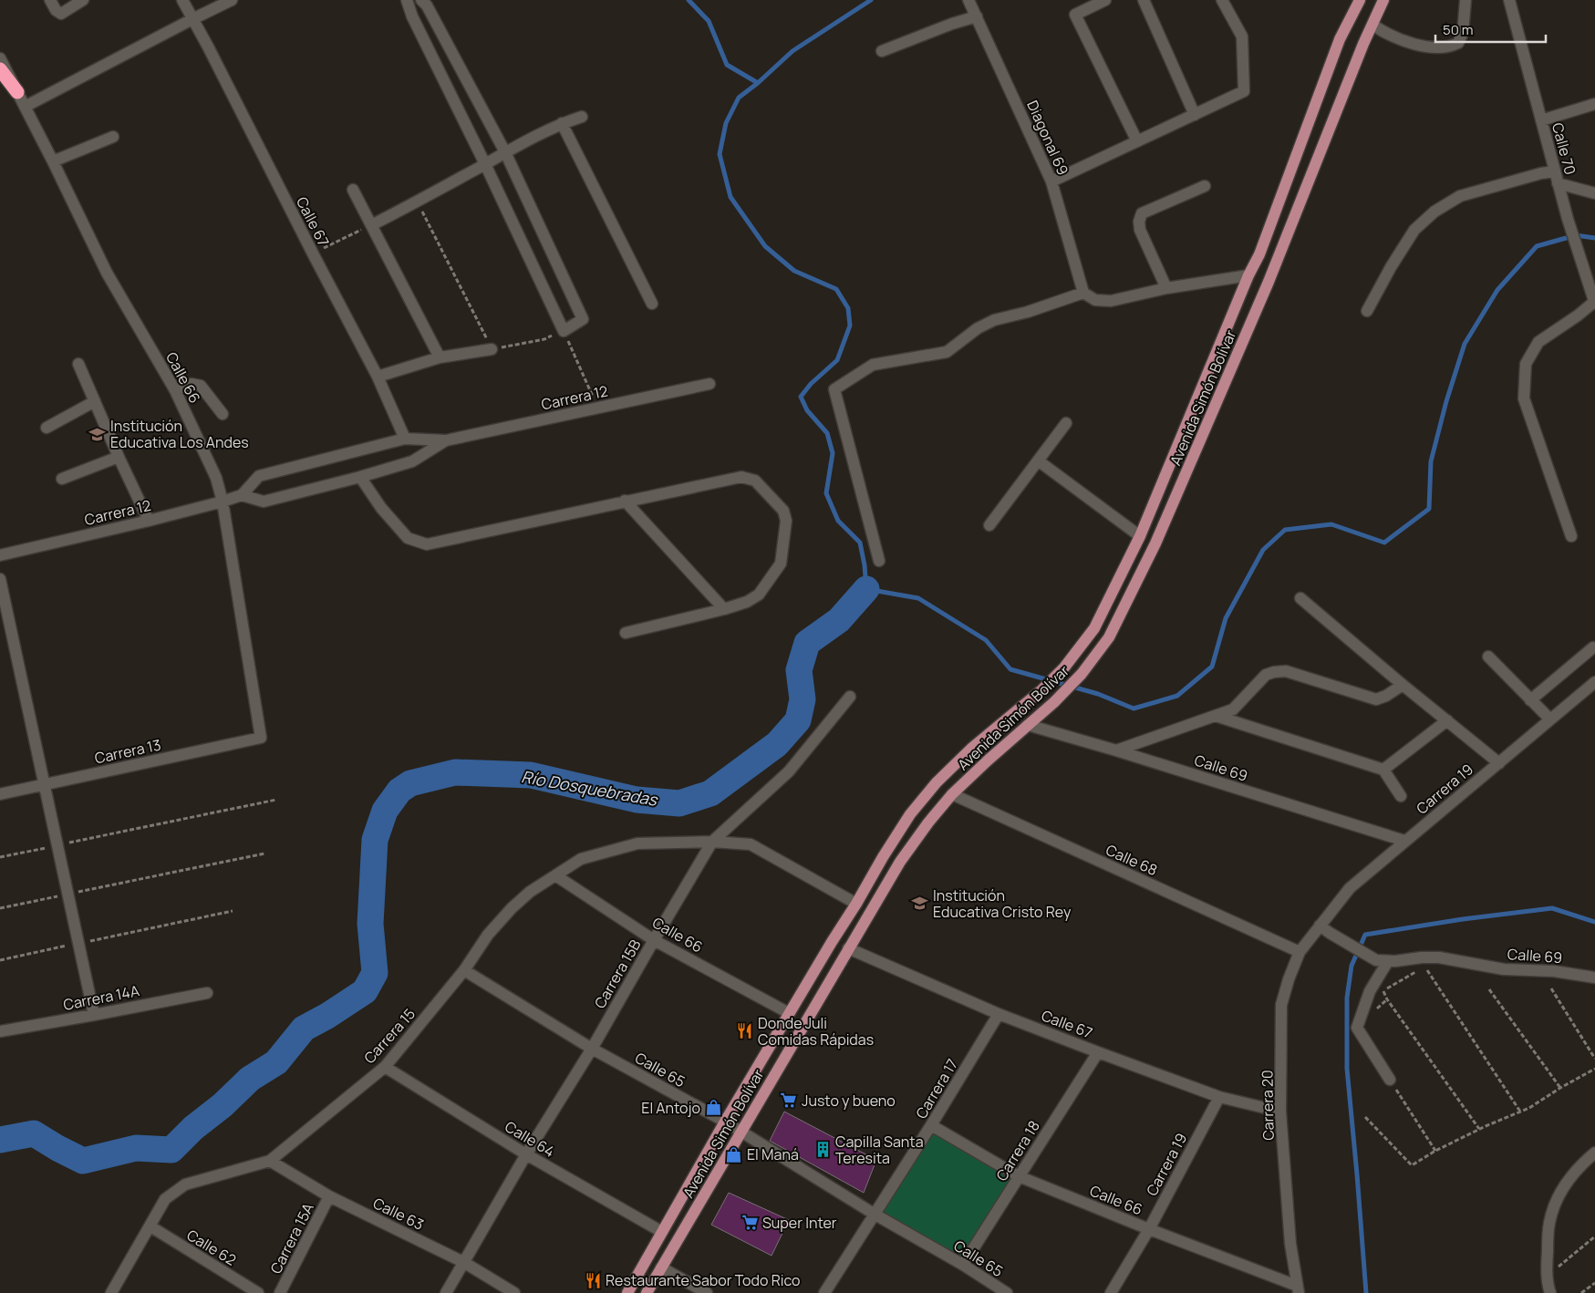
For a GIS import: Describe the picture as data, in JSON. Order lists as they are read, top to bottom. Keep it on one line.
{"streets":{"main road":["Avenida Simón Bolívar"],"street":["Diagonal 69","Calle 70","Calle 67","Calle 66","Carrera 12","Carrera 13","Calle 69","Carrera 19","Calle 68","Carrera 15B","Carrera 14A","Carrera 15","Calle 65","Carrera 17","Carrera 20","Calle 64","Carrera 18","Calle 63","Carrera 15A","Calle 62"]},"crossings":[["Calle 67","Carrera 12"],["Calle 67","Avenida Simón Bolívar"],["Calle 67","Carrera 19"],["Calle 67","Carrera 17"],["Calle 67","Carrera 20"],["Calle 67","Carrera 18"],["Calle 66","Carrera 12"],["Calle 66","Avenida Simón Bolívar"],["Calle 66","Carrera 13"],["Calle 66","Carrera 19"],["Calle 66","Carrera 15B"],["Calle 66","Carrera 15"],["Calle 66","Carrera 17"],["Calle 66","Carrera 20"],["Calle 66","Carrera 18"],["Avenida Simón Bolívar","Calle 69"],["Avenida Simón Bolívar","Calle 68"],["Avenida Simón Bolívar","Calle 65"],["Avenida Simón Bolívar","Calle 64"],["Calle 69","Carrera 19"],["Calle 69","Carrera 20"],["Carrera 19","Carrera 20"],["Calle 68","Carrera 20"],["Carrera 15B","Carrera 15"],["Carrera 15B","Calle 65"],["Carrera 15B","Calle 64"],["Carrera 15B","Calle 63"],["Carrera 15","Calle 65"],["Carrera 15","Calle 64"],["Carrera 15","Calle 63"],["Carrera 15","Calle 62"],["Calle 65","Carrera 17"],["Calle 65","Carrera 18"],["Calle 63","Carrera 15A"]],"water":["Río Dosquebradas"],"places":{"school or university":["Institución Educativa Los Andes","Institución Educativa Cristo Rey"],"restaurant":["Donde Juli Comidas Rápidas","Restaurante Sabor Todo Rico"],"supermarket":["Justo y bueno","Super Inter"],"shop":["El Antojo","El Maná"],"building":["Capilla Santa Teresita"]},"scale_bar":"50 m"}
